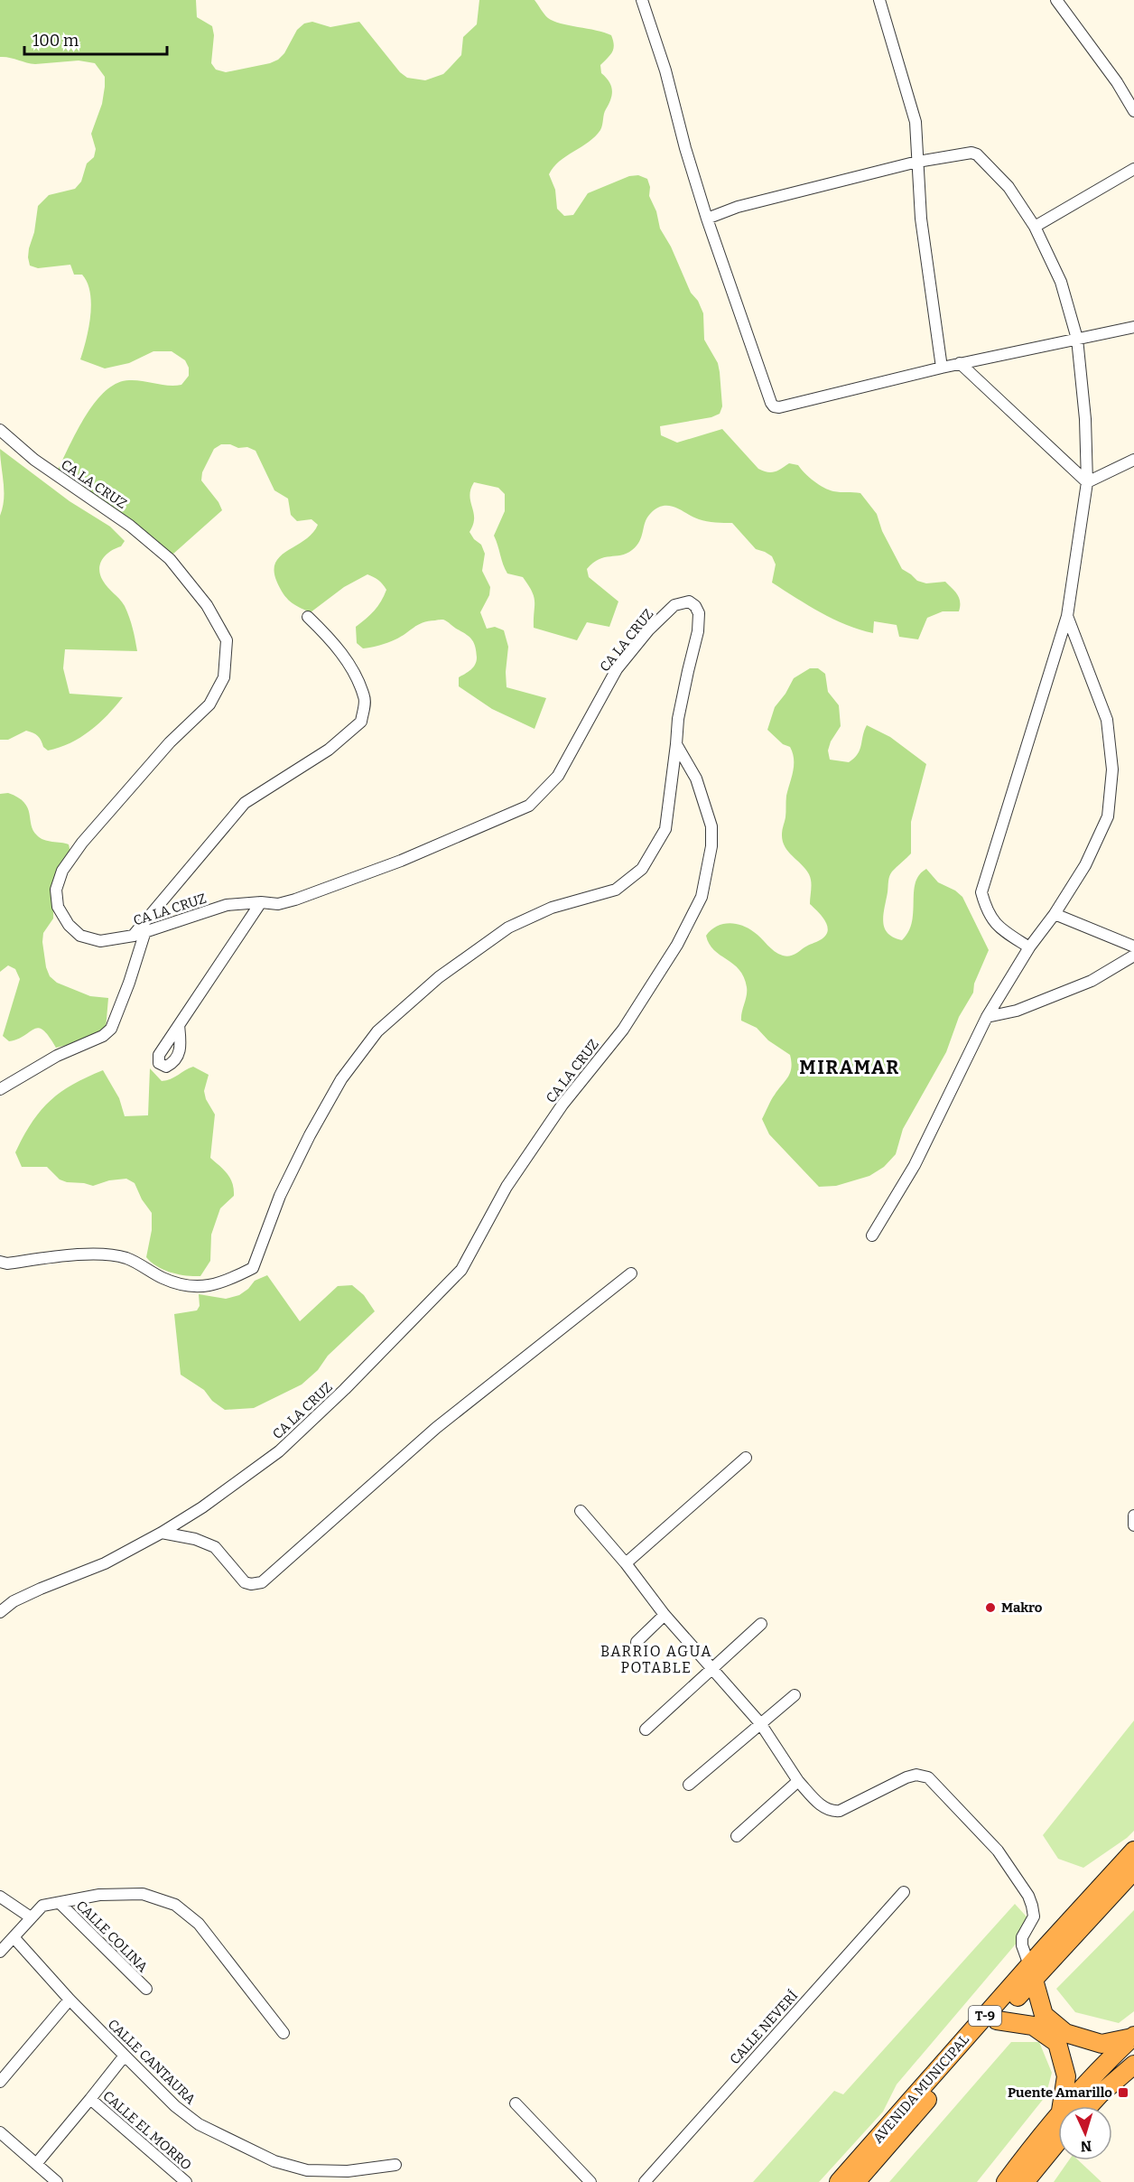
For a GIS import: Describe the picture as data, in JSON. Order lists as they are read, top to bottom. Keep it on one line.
{"streets":{"highway":["T-9","AVENIDA MUNICIPAL"],"street":["CA LA CRUZ","CALLE COLINA","CALLE NEVERÍ","CALLE CANTAURA","CALLE EL MORRO"]},"districts":["MIRAMAR","BARRIO AGUA POTABLE"],"places":{"other":["Makro"],"transit":["Puente Amarillo"]},"scale_bar":"100 m","north":"bottom"}
